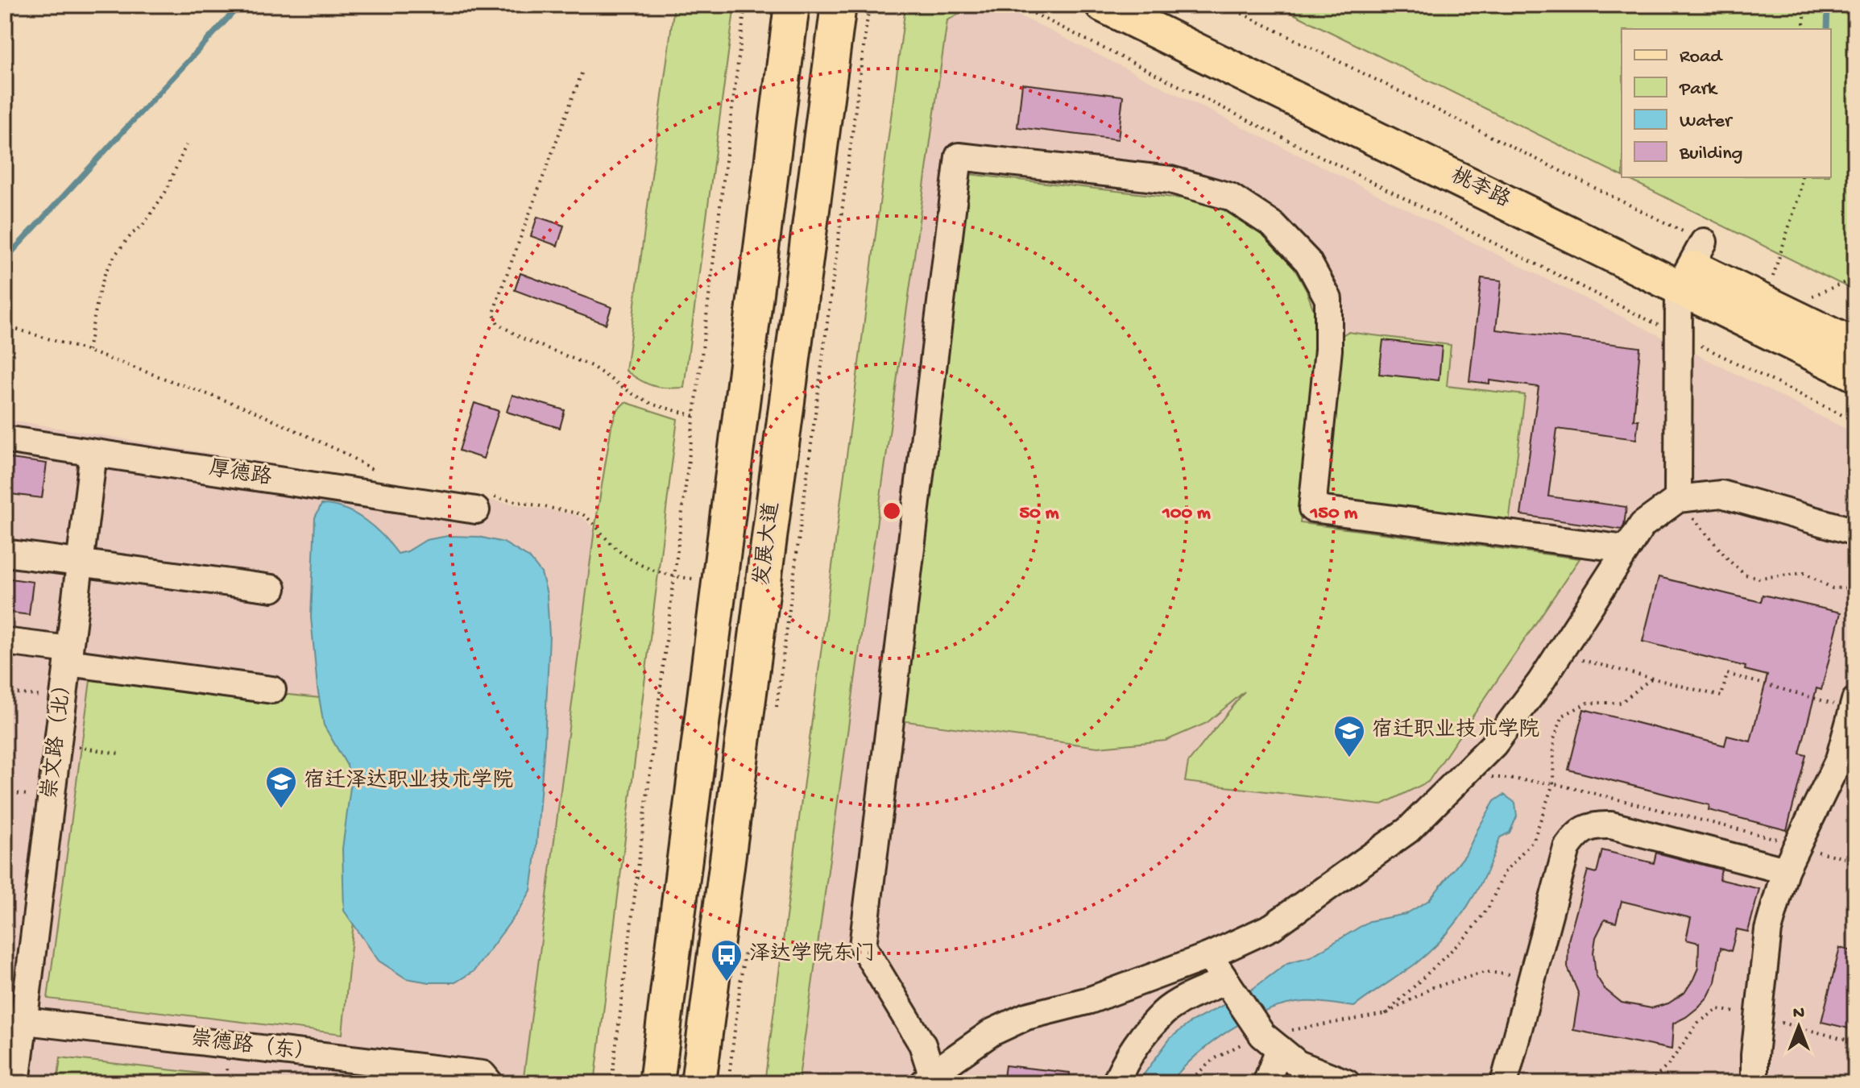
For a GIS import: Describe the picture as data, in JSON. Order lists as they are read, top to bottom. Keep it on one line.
{"streets":{"main road":["桃李路","发展大道"],"lane":["厚德路","崇文路（北）","崇德路（东）"]},"crossings":[["厚德路","崇文路（北）"],["崇文路（北）","崇德路（东）"]],"places":{"school or university":["宿迁职业技术学院","宿迁泽达职业技术学院"],"bus stop":["泽达学院东门"]},"legend":["Road","Park","Water","Building"],"north":"top","rings":["50 m","100 m","150 m"]}
